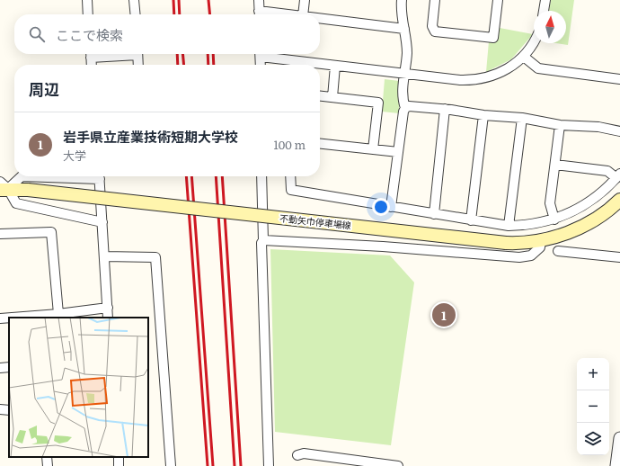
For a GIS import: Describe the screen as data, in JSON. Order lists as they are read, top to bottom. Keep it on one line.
{"streets":{"main road":["不動矢巾停車場線"]},"north":"top","page":{"search":"ここで検索","heading":"周辺","list":[{"mark":"1","name":"岩手県立産業技術短期大学校","note":"大学","value":"100 m"}],"pins":"1","map_buttons":["+","−"]}}
